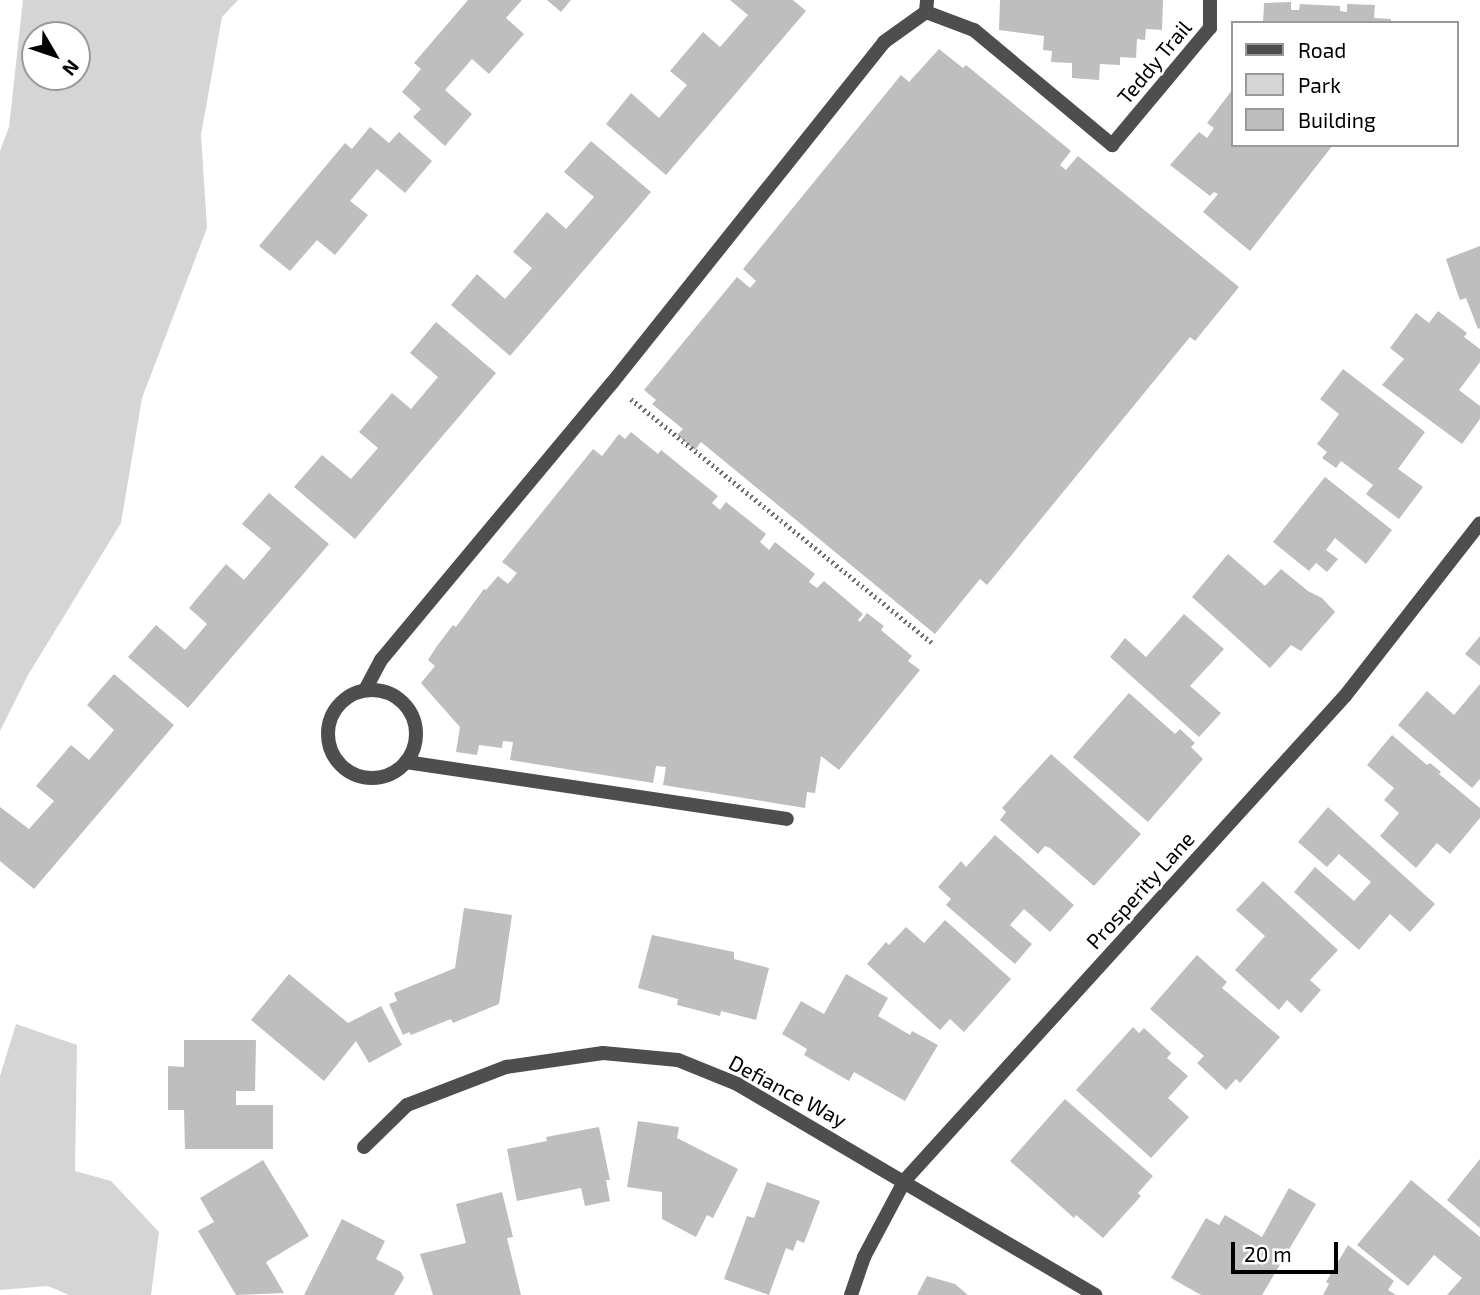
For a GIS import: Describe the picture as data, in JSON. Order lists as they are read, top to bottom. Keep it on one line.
{"streets":{"street":["Teddy Trail","Prosperity Lane","Defiance Way"]},"crossings":[["Prosperity Lane","Defiance Way"]],"legend":["Road","Park","Building"],"scale_bar":"20 m","north":"bottom right"}
